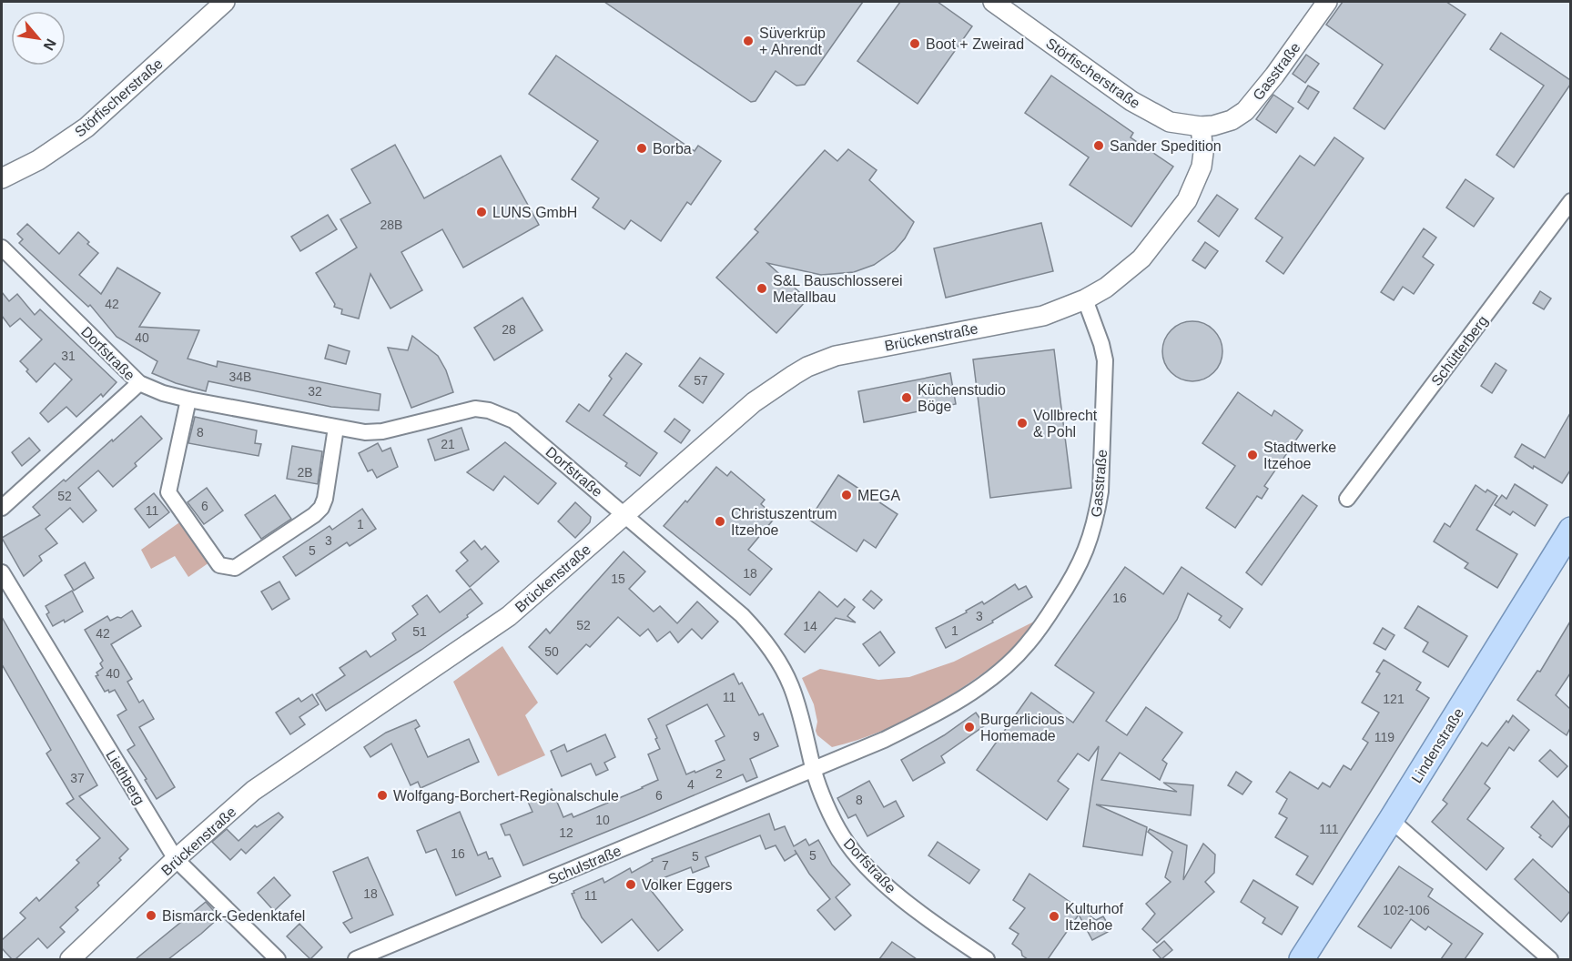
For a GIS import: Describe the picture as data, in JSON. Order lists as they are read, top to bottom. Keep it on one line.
{"streets":{"main road":["Lindenstraße"],"street":["Gasstraße","Störfischerstraße","Brückenstraße","Schütterberg","Dorfstraße","Liethberg","Schulstraße"]},"crossings":[["Gasstraße","Störfischerstraße"],["Gasstraße","Brückenstraße"],["Gasstraße","Dorfstraße"],["Gasstraße","Schulstraße"],["Brückenstraße","Dorfstraße"],["Brückenstraße","Liethberg"],["Dorfstraße","Schulstraße"]],"places":["Süverkrüp + Ahrendt","Boot + Zweirad","Sander Spedition","Borba","LUNS GmbH","S&L Bauschlosserei Metallbau","Küchenstudio Böge","Vollbrecht & Pohl","Stadtwerke Itzehoe","MEGA","Christuszentrum Itzehoe","Burgerlicious Homemade","Wolfgang-Borchert-Regionalschule","Volker Eggers","Bismarck-Gedenktafel","Kulturhof Itzehoe"],"house_numbers":["28B","42","28","40","31","34B","57","32","8","21","2B","52","6","11","1","3","5","18","15","16","3","52","14","1","51","42","50","40","11","121","9","119","2","37","4","6","8","10","111","12","16","5","5","7","18","11","102-106"],"north":"bottom right"}
